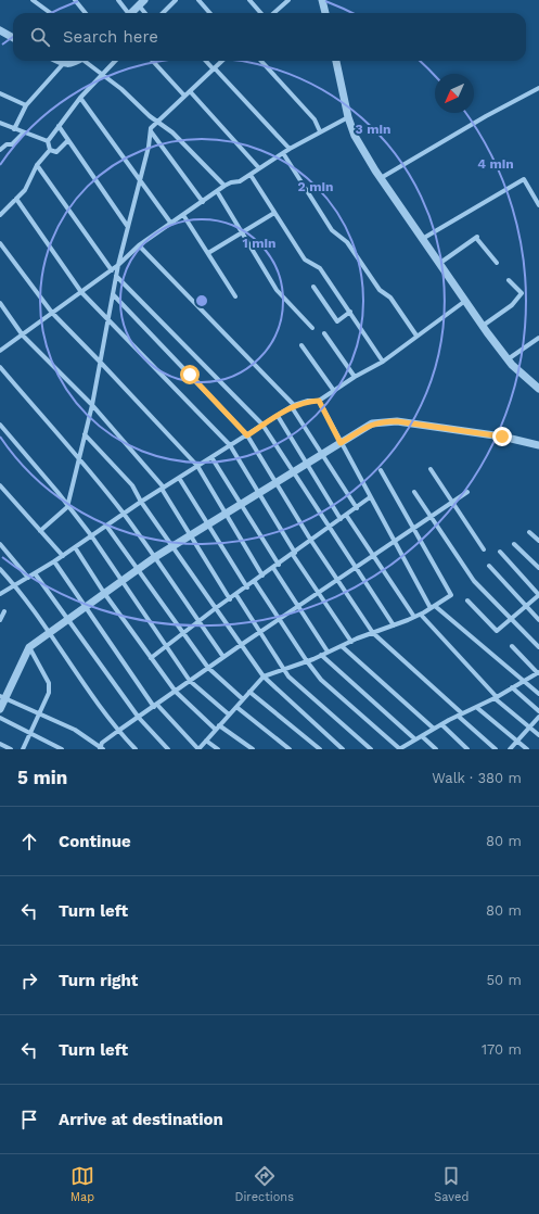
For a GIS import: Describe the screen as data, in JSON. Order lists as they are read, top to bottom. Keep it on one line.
{"north":"bottom left","page":{"search":"Search here","heading":["5 min","Walk · 380 m"],"list":[["Continue","80 m"],["Turn left","80 m"],["Turn right","50 m"],["Turn left","170 m"],"Arrive at destination"],"nav":["Map","Directions","Saved"]},"rings":["3 min","4 min","2 min","1 min"]}
